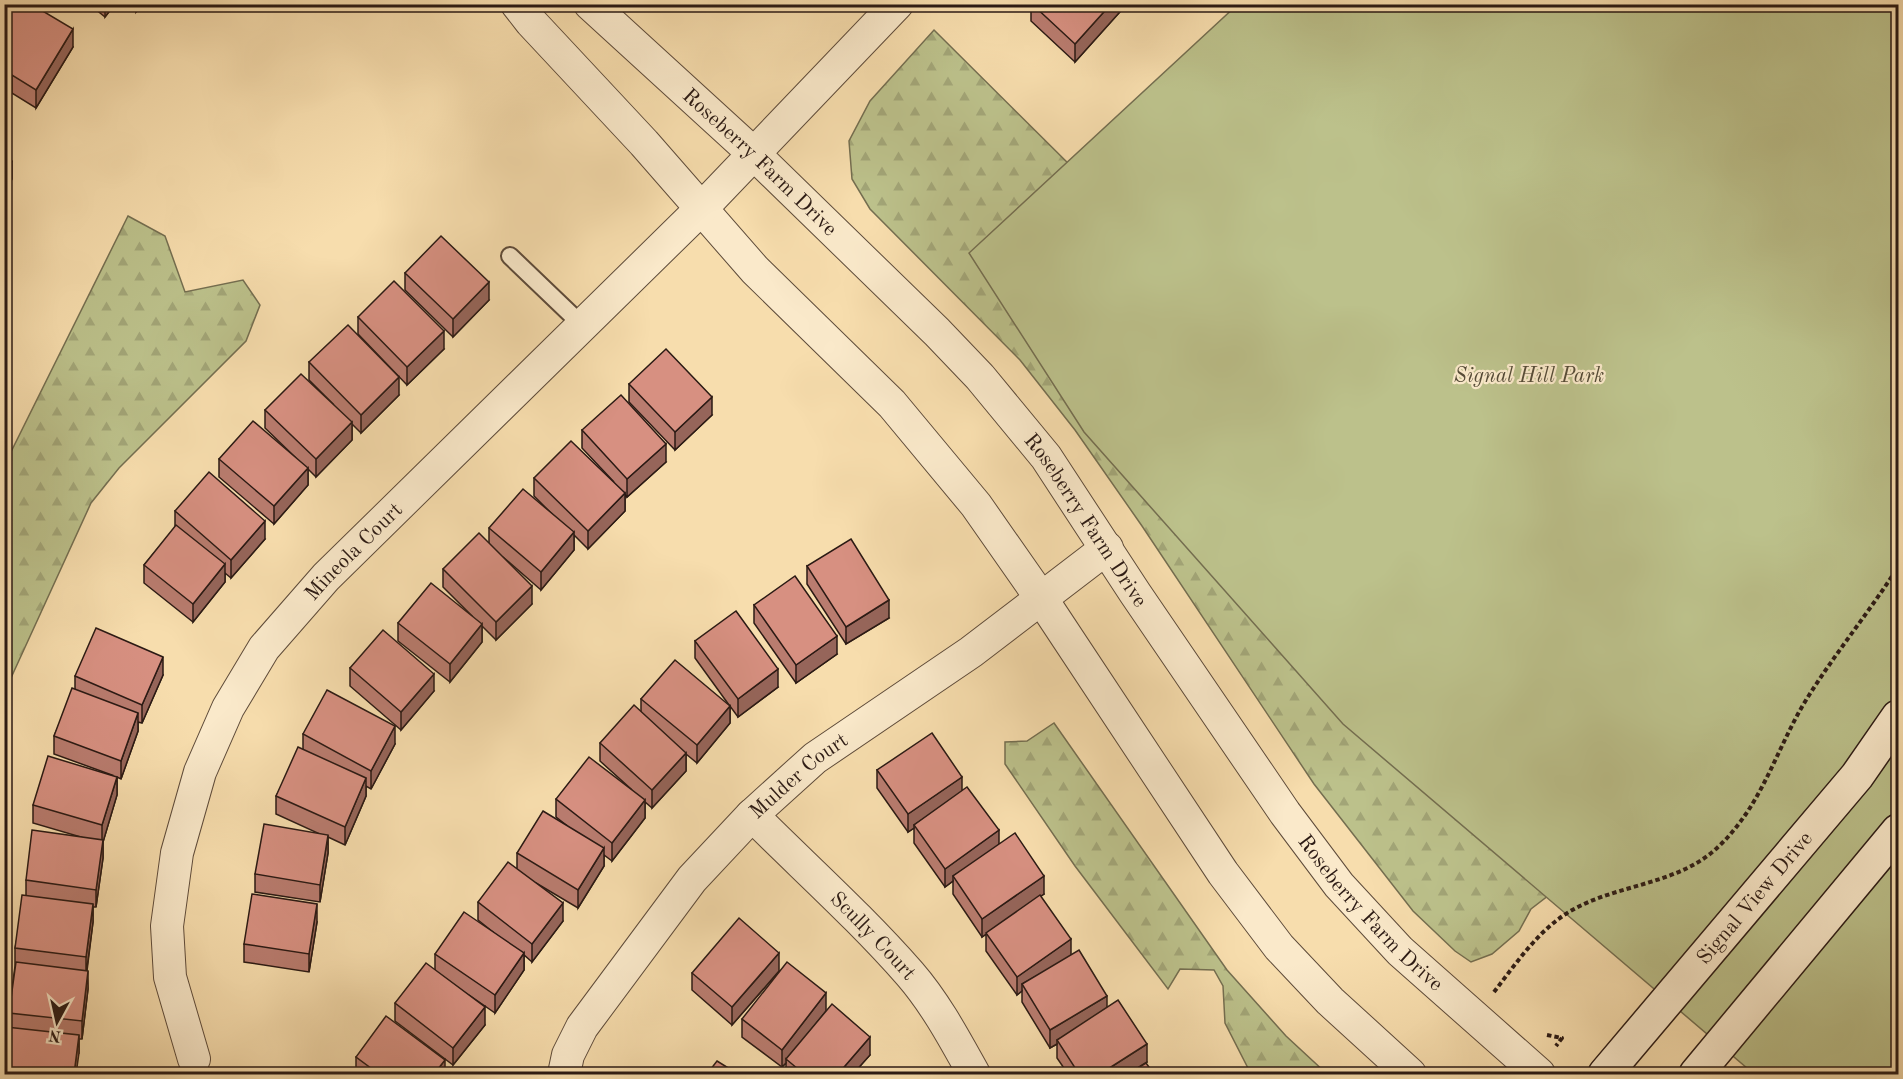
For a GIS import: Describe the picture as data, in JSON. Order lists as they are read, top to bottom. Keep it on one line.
{"streets":{"main road":["Signal View Drive"],"street":["Roseberry Farm Drive","Mineola Court","Mulder Court","Scully Court"]},"crossings":[["Roseberry Farm Drive","Mineola Court"],["Roseberry Farm Drive","Mulder Court"],["Mulder Court","Scully Court"]],"parks":["Signal Hill Park"],"north":"bottom"}
